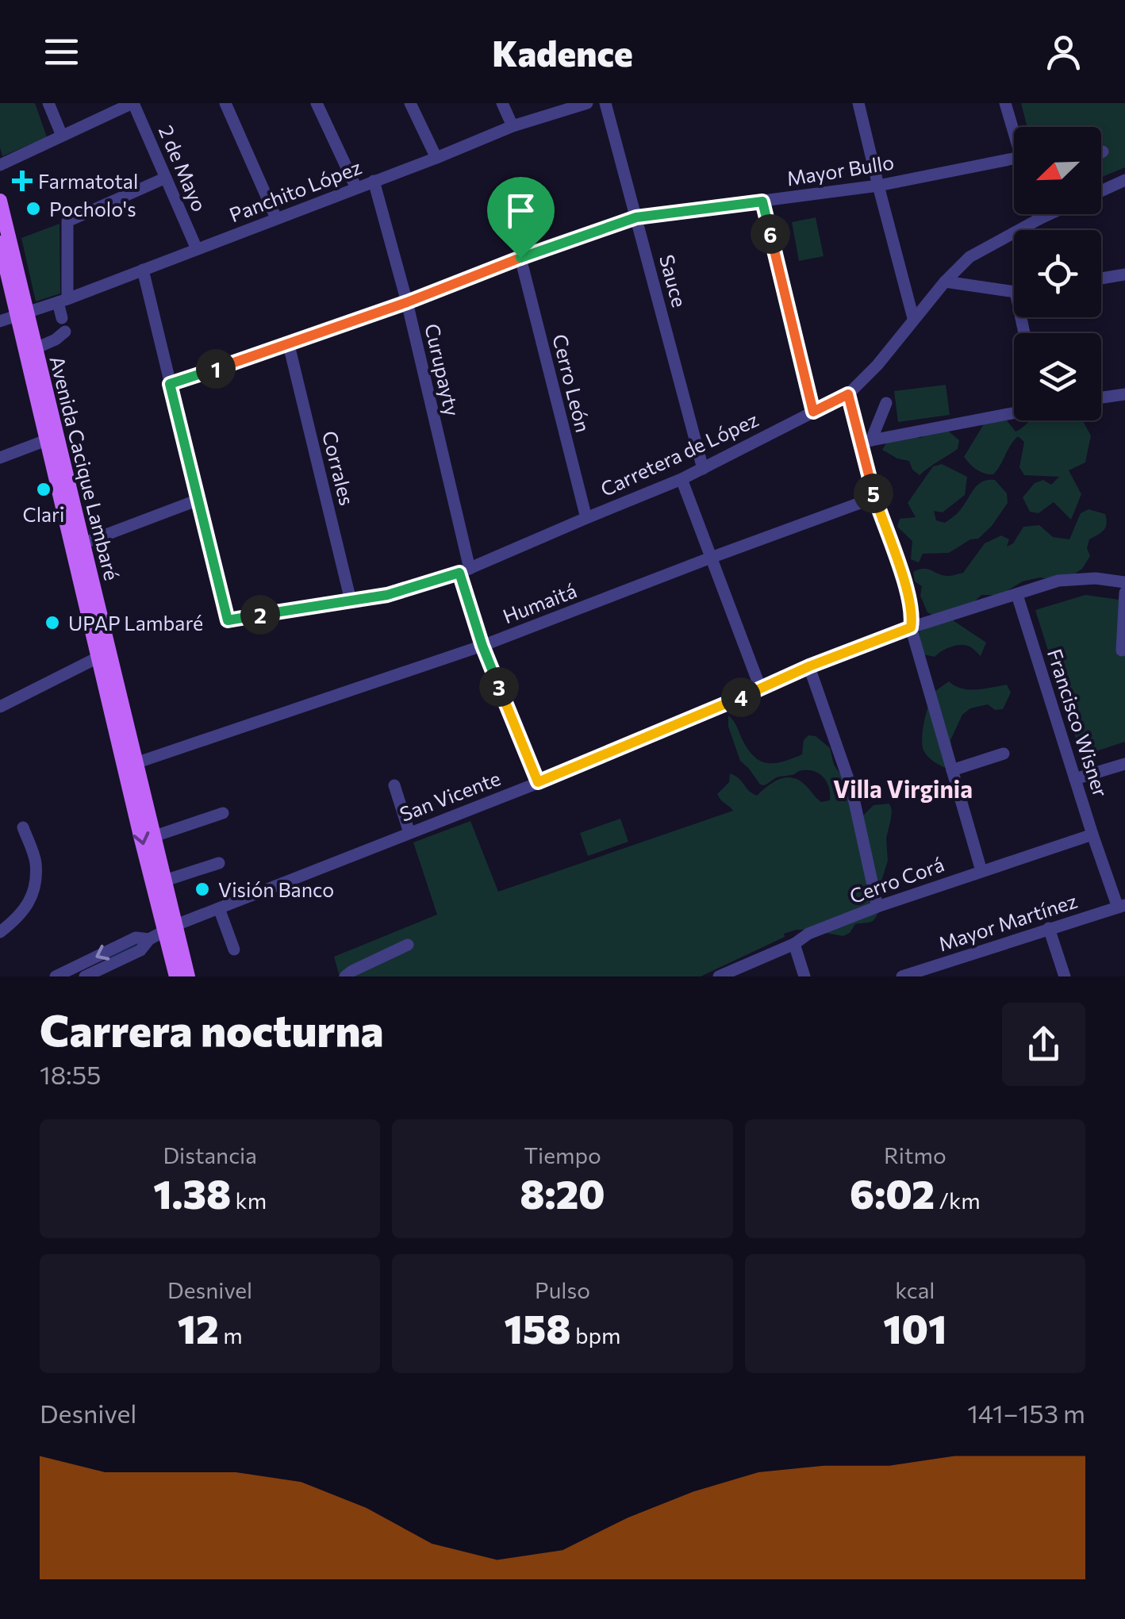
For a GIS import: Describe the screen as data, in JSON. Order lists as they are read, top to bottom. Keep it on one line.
{"streets":{"main road":["Avenida Cacique Lambaré"],"street":["2 de Mayo","Mayor Bullo","Panchito López","Sauce","Curupayty","Cerro León","Carretera de López","Corrales","Humaitá","Francisco Wisner","San Vicente","Cerro Corá","Mayor Martínez"]},"crossings":[["2 de Mayo","Panchito López"],["Mayor Bullo","Sauce"],["Mayor Bullo","Curupayty"],["Mayor Bullo","Cerro León"],["Mayor Bullo","Corrales"],["Panchito López","Curupayty"],["Panchito López","Avenida Cacique Lambaré"],["Sauce","Carretera de López"],["Curupayty","Carretera de López"],["Curupayty","Humaitá"],["Curupayty","San Vicente"],["Cerro León","Carretera de López"],["Carretera de López","Corrales"],["Avenida Cacique Lambaré","Humaitá"],["Avenida Cacique Lambaré","San Vicente"],["Francisco Wisner","San Vicente"],["Francisco Wisner","Cerro Corá"],["Francisco Wisner","Mayor Martínez"]],"districts":["Villa Virginia"],"places":{"health":["Farmatotal"],"other":["Pocholo's","Clari","UPAP Lambaré","Visión Banco"]},"north":"bottom left","page":{"header":"Kadence","pins":["6","1","5","2","3","4"],"heading":["Carrera nocturna","18:55"],"stats":[["Distancia","1.38 km"],["Tiempo","8:20"],["Ritmo","6:02 /km"],["Desnivel","12 m"],["Pulso","158 bpm"],["kcal","101"]],"chart":["Desnivel","141–153 m"]}}
